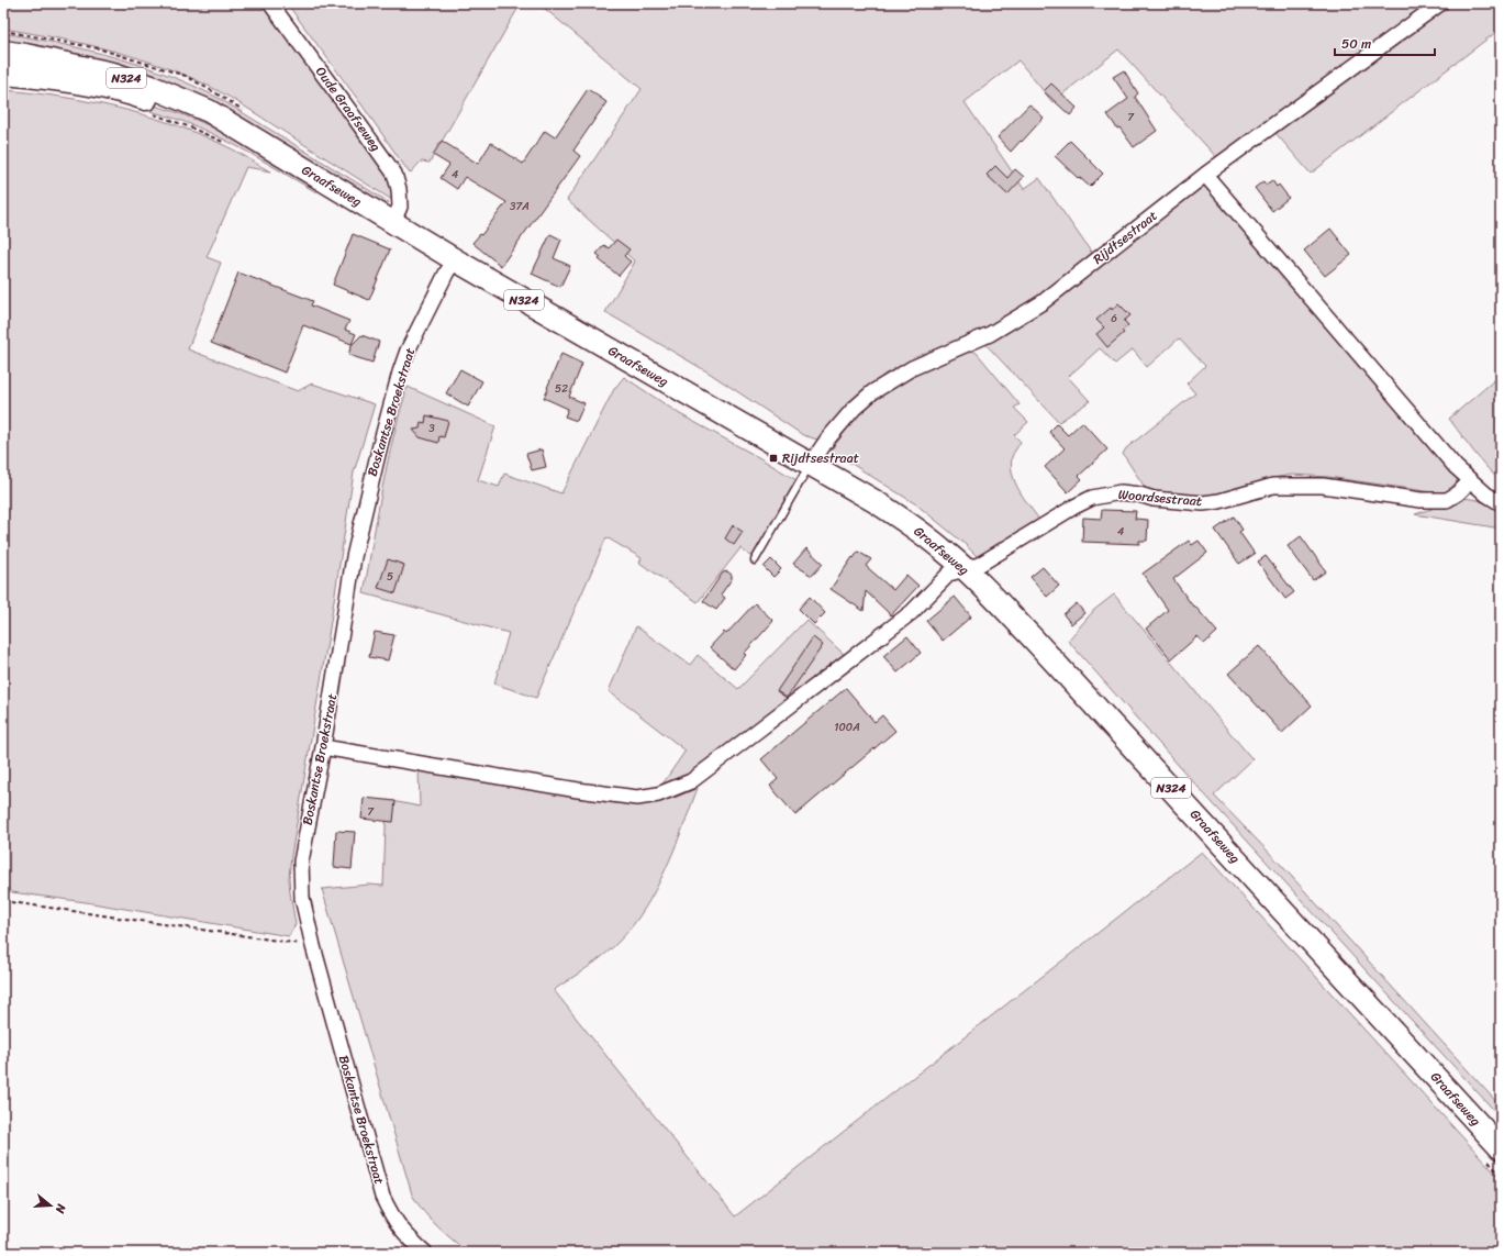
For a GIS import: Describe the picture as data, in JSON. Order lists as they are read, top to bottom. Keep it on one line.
{"streets":{"main road":["N324","Graafseweg"],"street":["Oude Graafseweg","Rijdtsestraat","Boskantse Broekstraat","Woordsestraat"]},"crossings":[["Oude Graafseweg","Graafseweg"],["Graafseweg","Rijdtsestraat"],["Graafseweg","Boskantse Broekstraat"],["Graafseweg","Woordsestraat"],["Boskantse Broekstraat","Woordsestraat"]],"places":{"transit":["Rijdtsestraat"]},"house_numbers":["7","4","37A","6","52","3","4","5","100A","7"],"scale_bar":"50 m","north":"right"}
